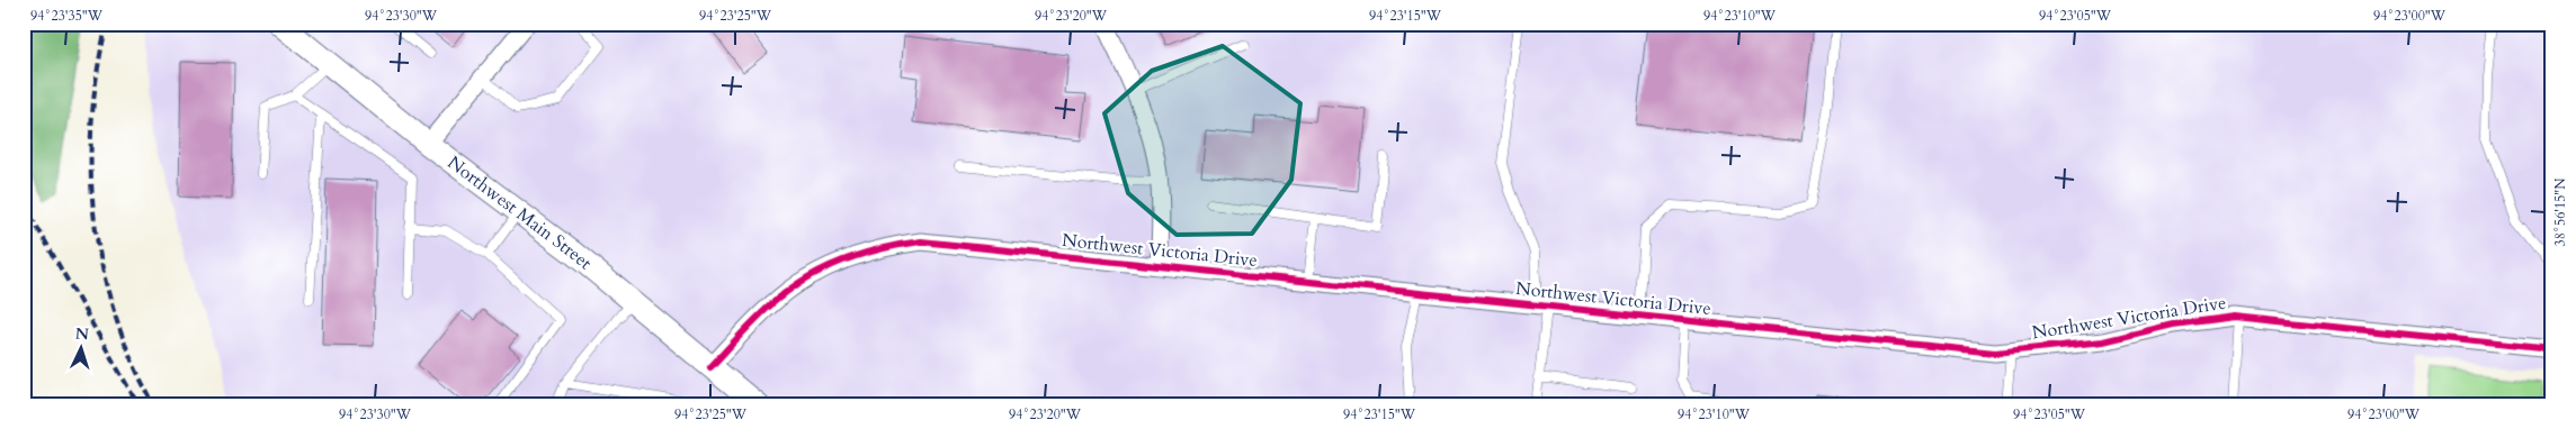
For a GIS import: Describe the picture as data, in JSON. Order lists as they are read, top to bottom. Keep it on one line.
{"streets":{"street":["Northwest Main Street","Northwest Victoria Drive"]},"crossings":[["Northwest Main Street","Northwest Victoria Drive"]],"north":"top","coordinates":["94°23'35\"W","94°23'30\"W","94°23'25\"W","94°23'20\"W","94°23'15\"W","94°23'10\"W","94°23'05\"W","94°23'00\"W","38°56'15\"N"]}
